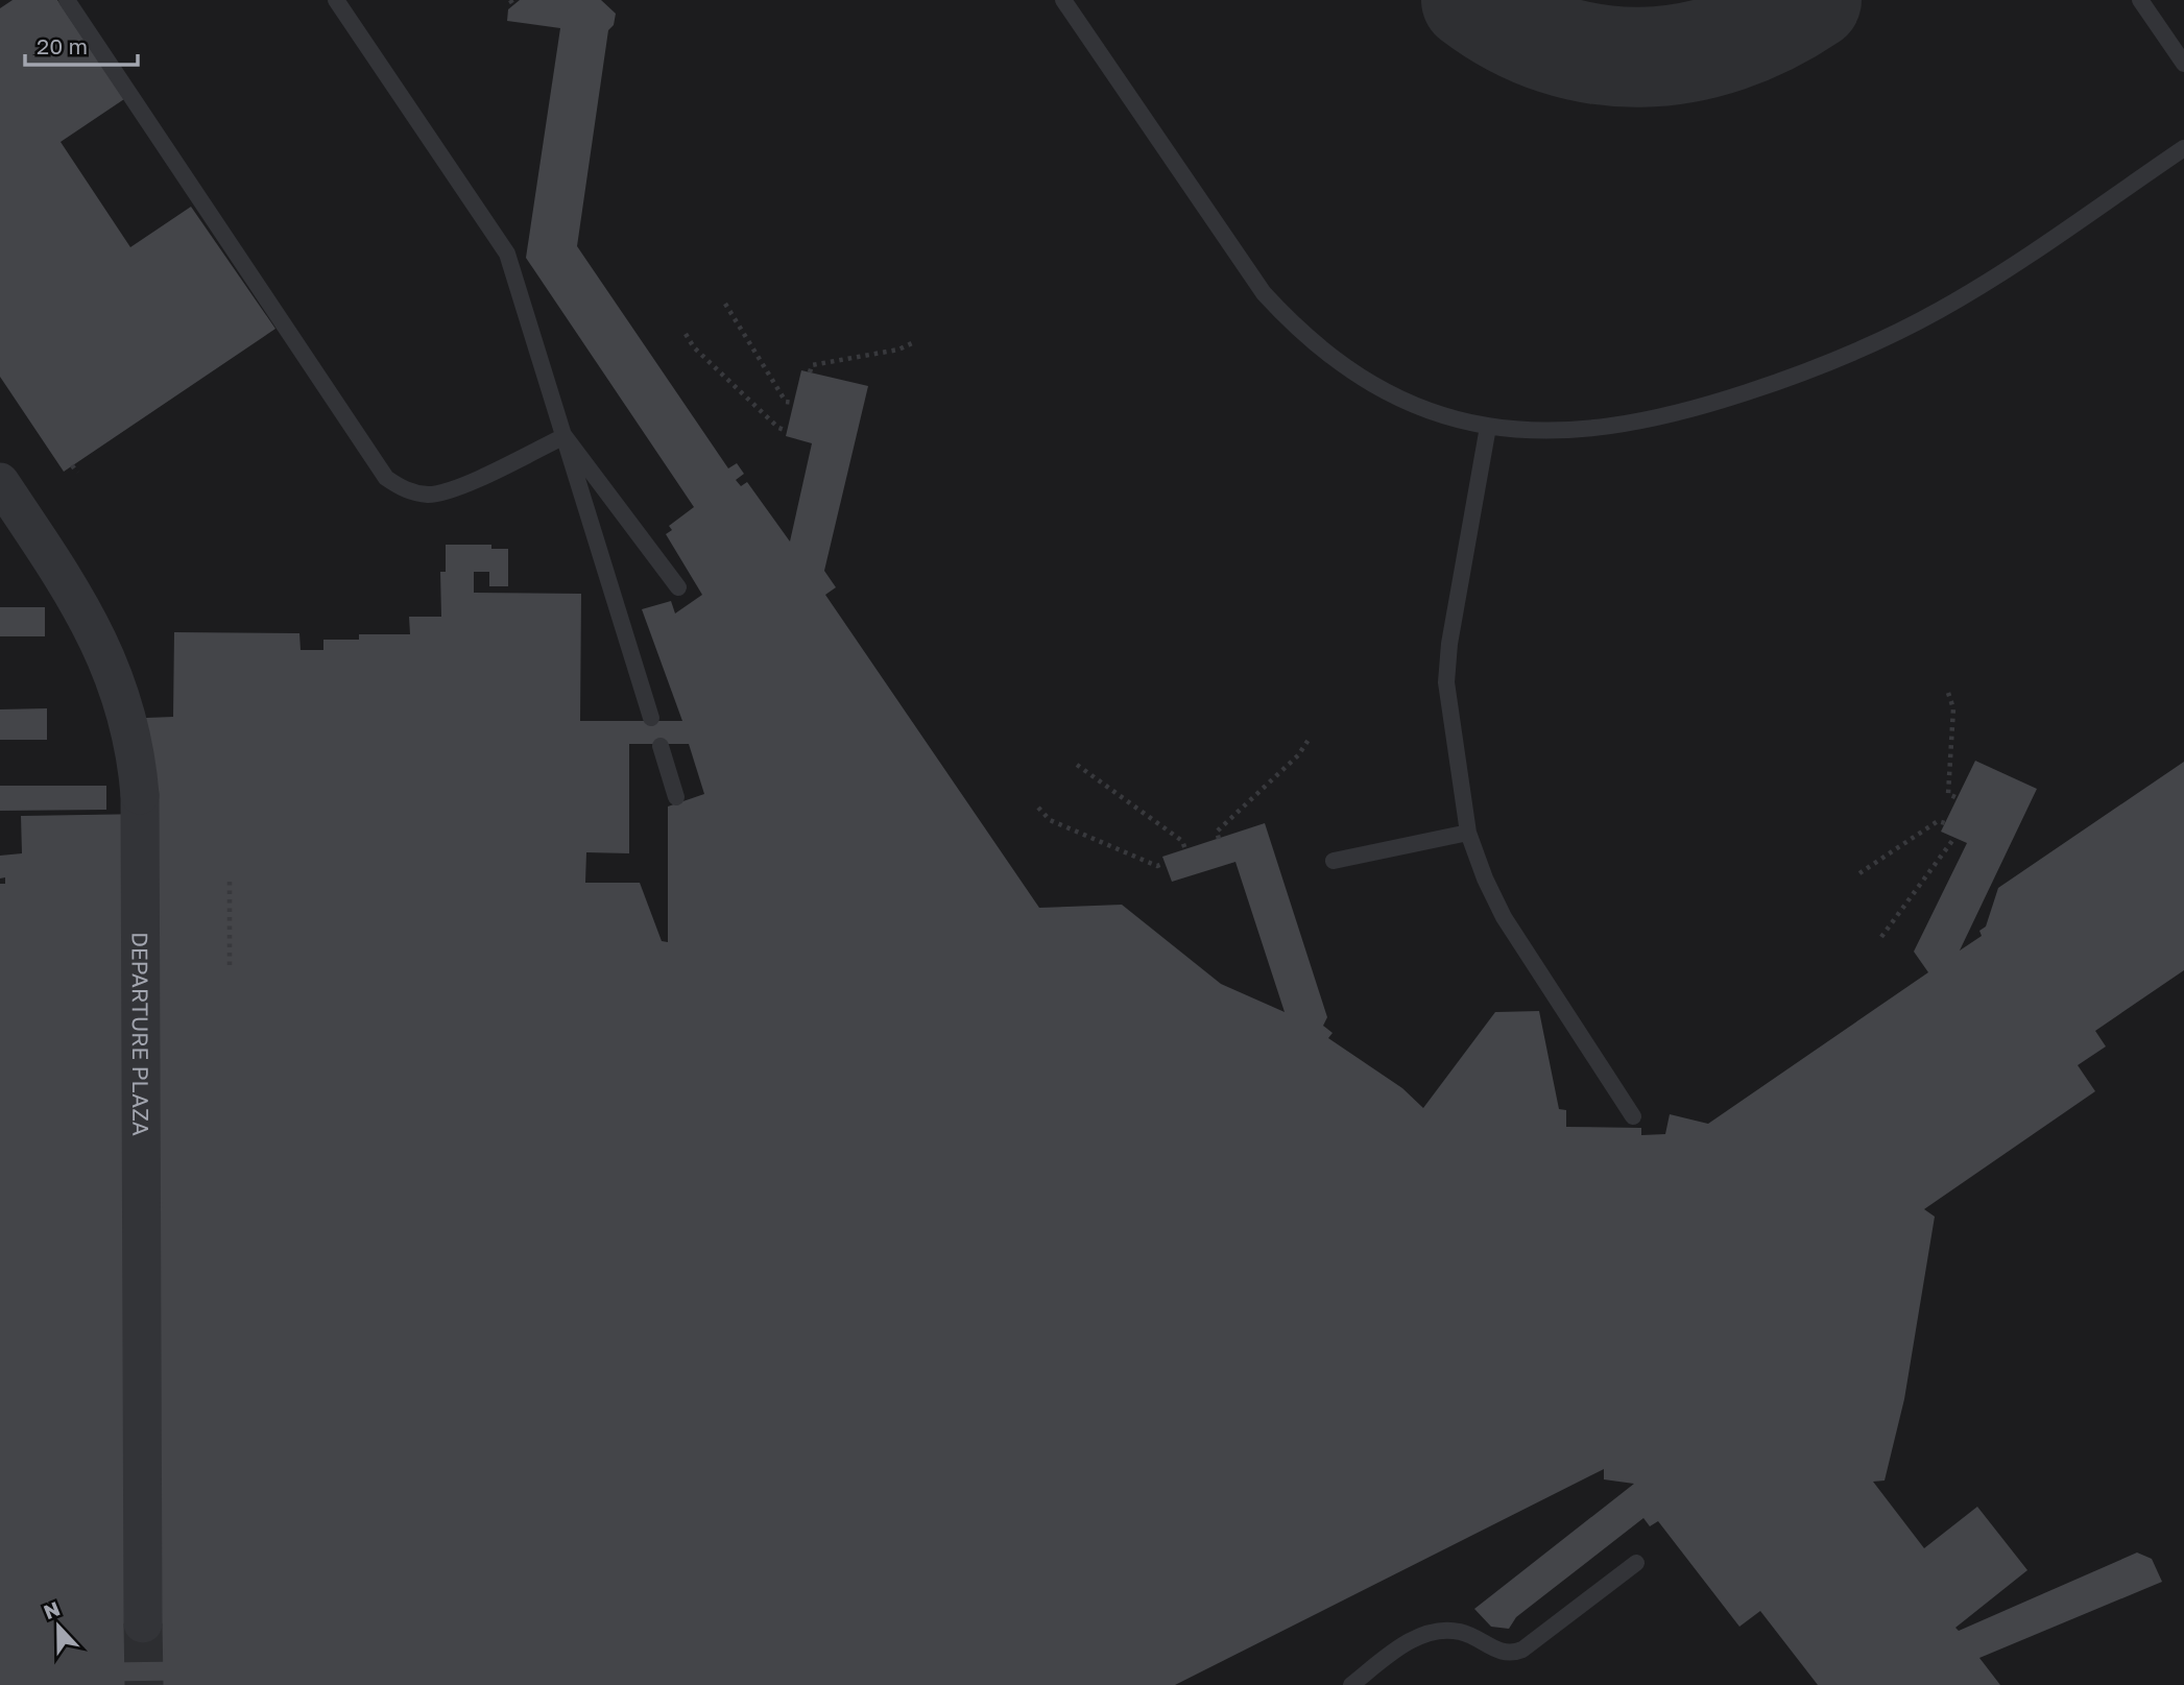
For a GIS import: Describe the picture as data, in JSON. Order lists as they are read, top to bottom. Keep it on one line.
{"streets":{"street":["DEPARTURE PLAZA"]},"scale_bar":"20 m","north":"top"}
